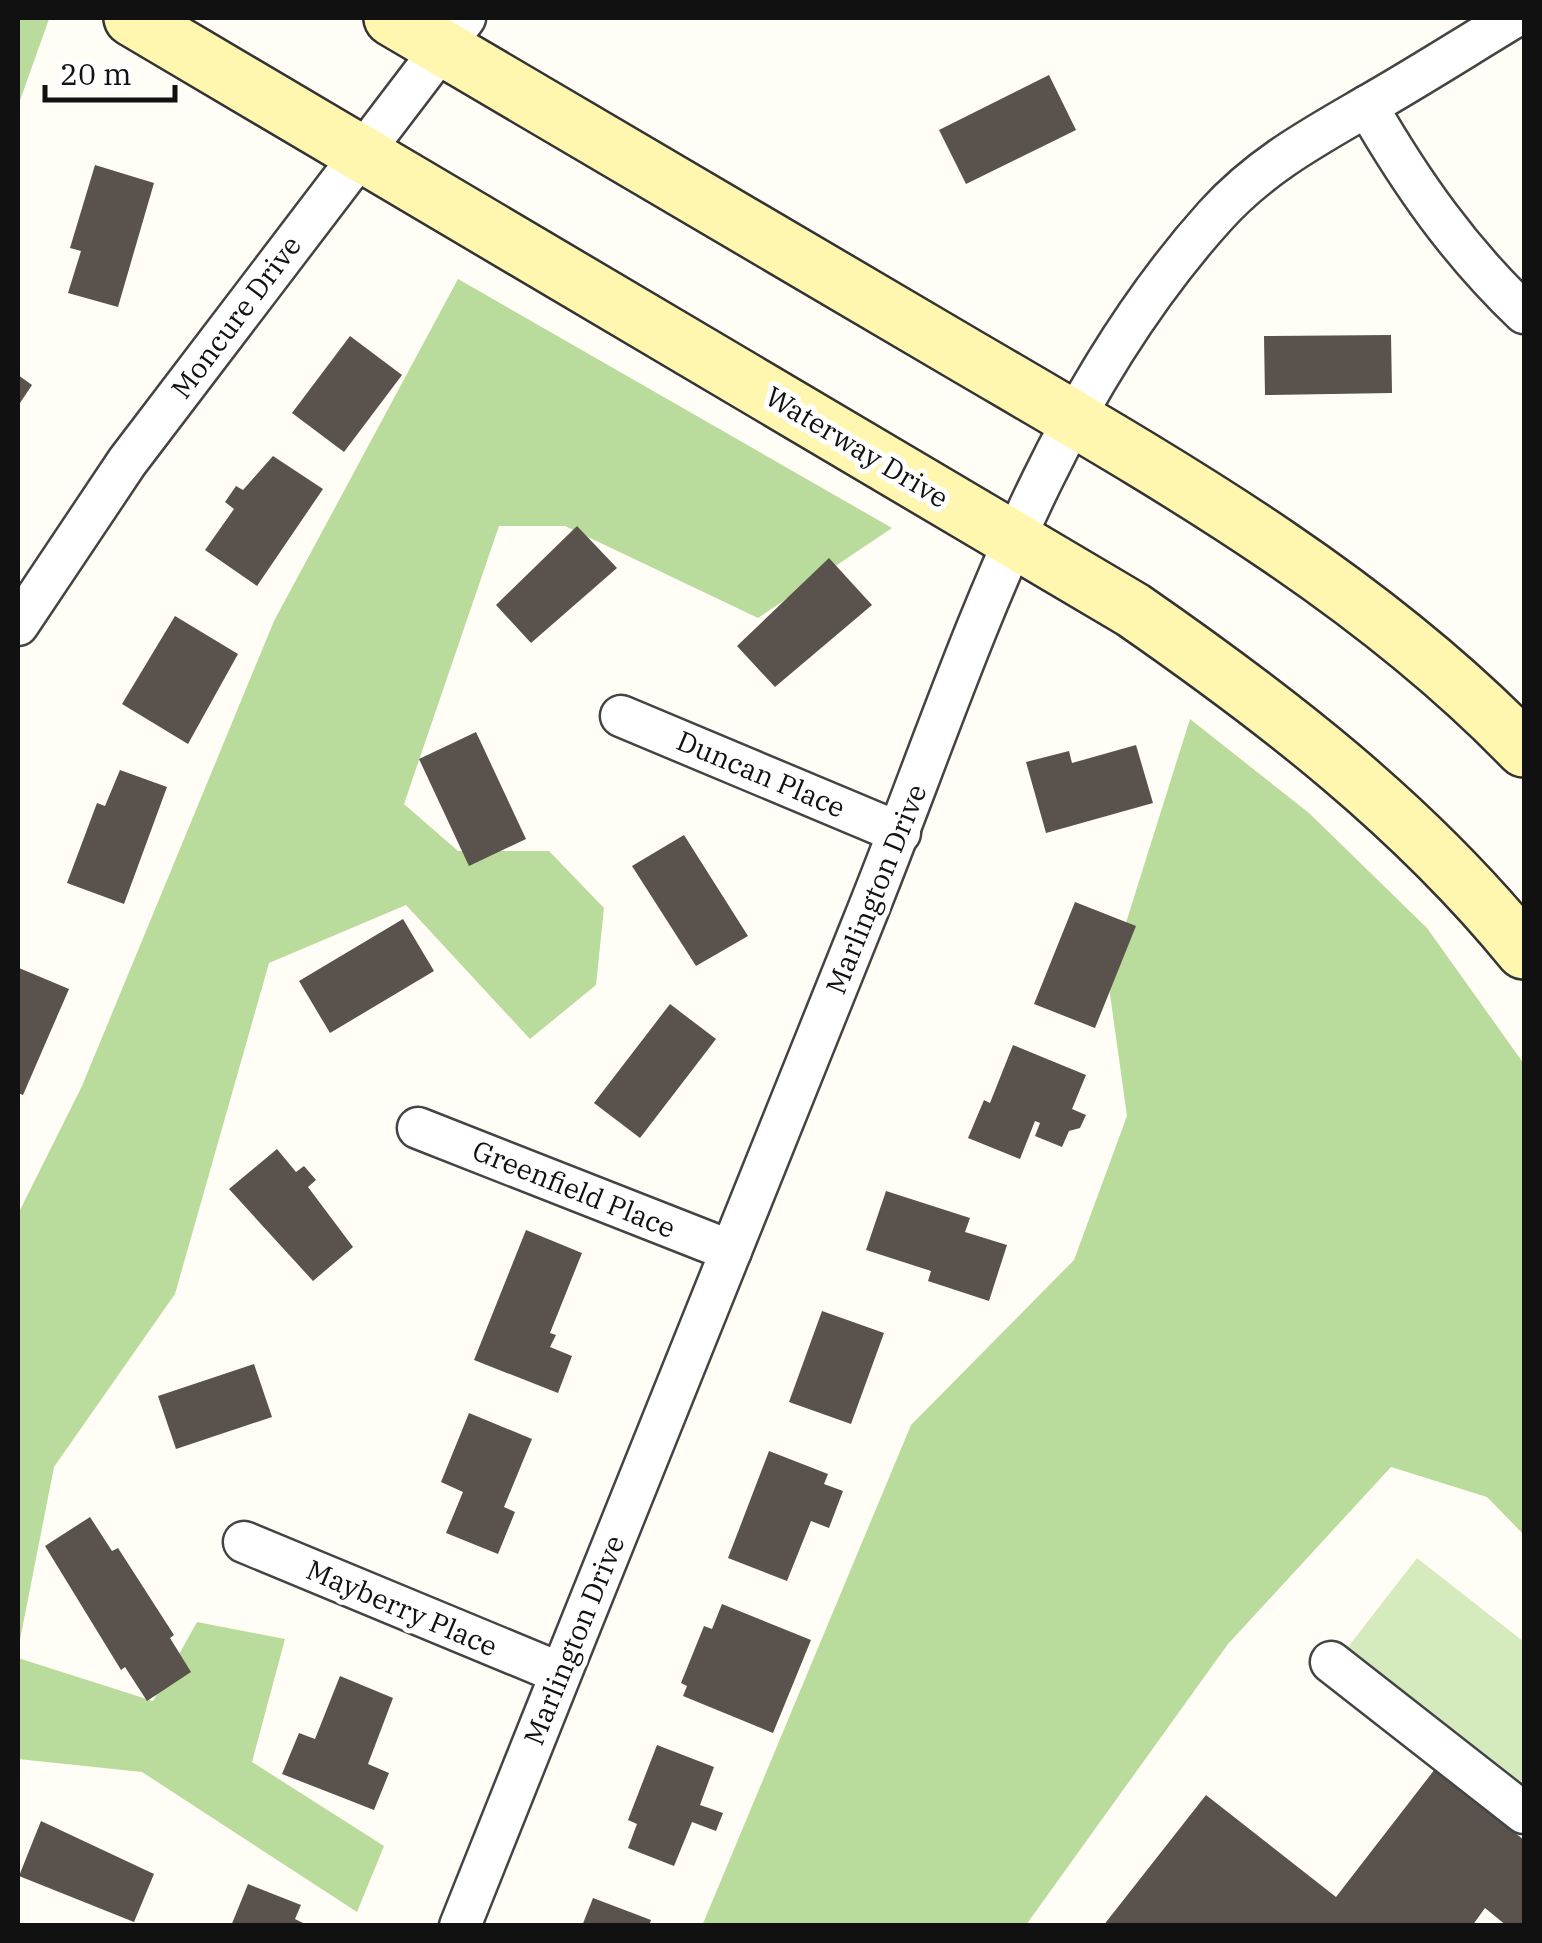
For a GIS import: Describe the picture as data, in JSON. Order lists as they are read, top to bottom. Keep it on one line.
{"streets":{"street":["Moncure Drive","Waterway Drive","Duncan Place","Marlington Drive","Greenfield Place","Mayberry Place"]},"crossings":[["Moncure Drive","Waterway Drive"],["Waterway Drive","Marlington Drive"],["Duncan Place","Marlington Drive"],["Marlington Drive","Greenfield Place"],["Marlington Drive","Mayberry Place"]],"scale_bar":"20 m"}
